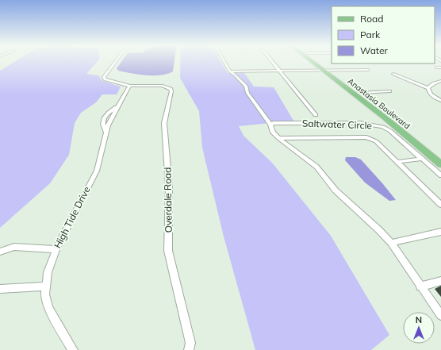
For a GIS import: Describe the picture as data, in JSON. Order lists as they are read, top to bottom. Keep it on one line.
{"streets":{"main road":["Anastasia Boulevard"],"street":["Saltwater Circle","Overdale Road","High Tide Drive"]},"crossings":[["Overdale Road","High Tide Drive"]],"legend":["Road","Park","Water"],"north":"top"}
